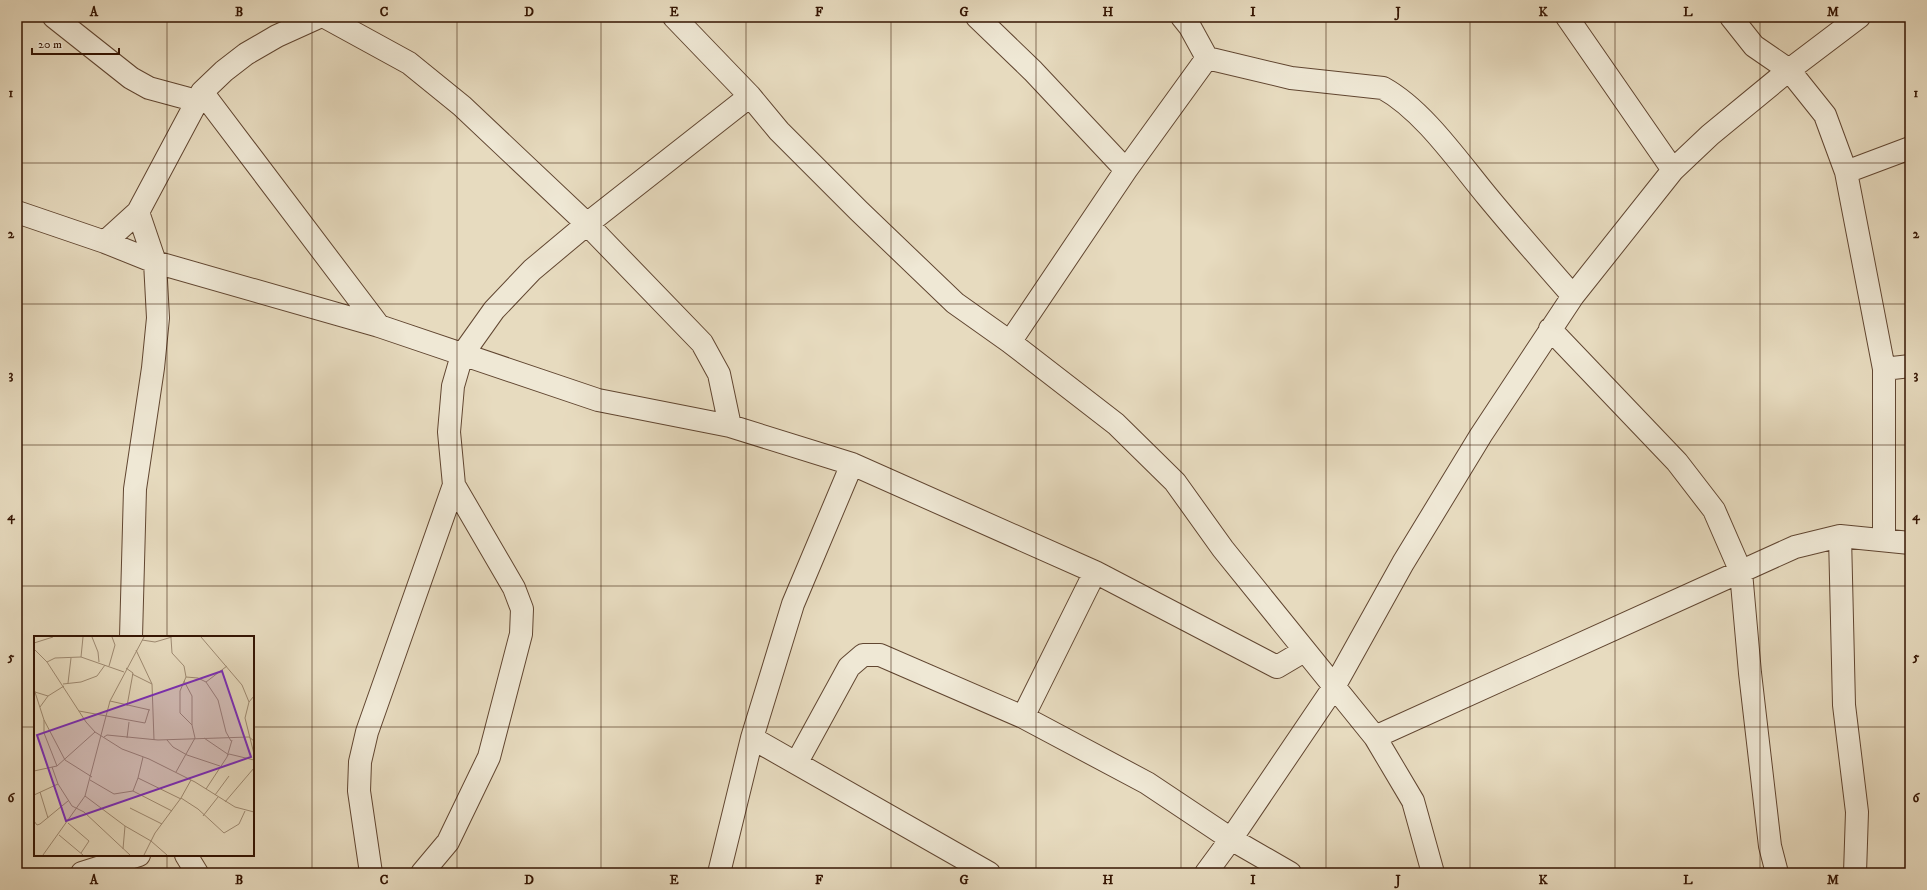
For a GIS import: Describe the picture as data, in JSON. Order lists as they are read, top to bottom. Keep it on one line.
{"scale_bar":"20 m","grid":{"columns":["A","B","C","D","E","F","G","H","I","J","K","L","M"],"rows":["1","2","3","4","5","6"]}}
